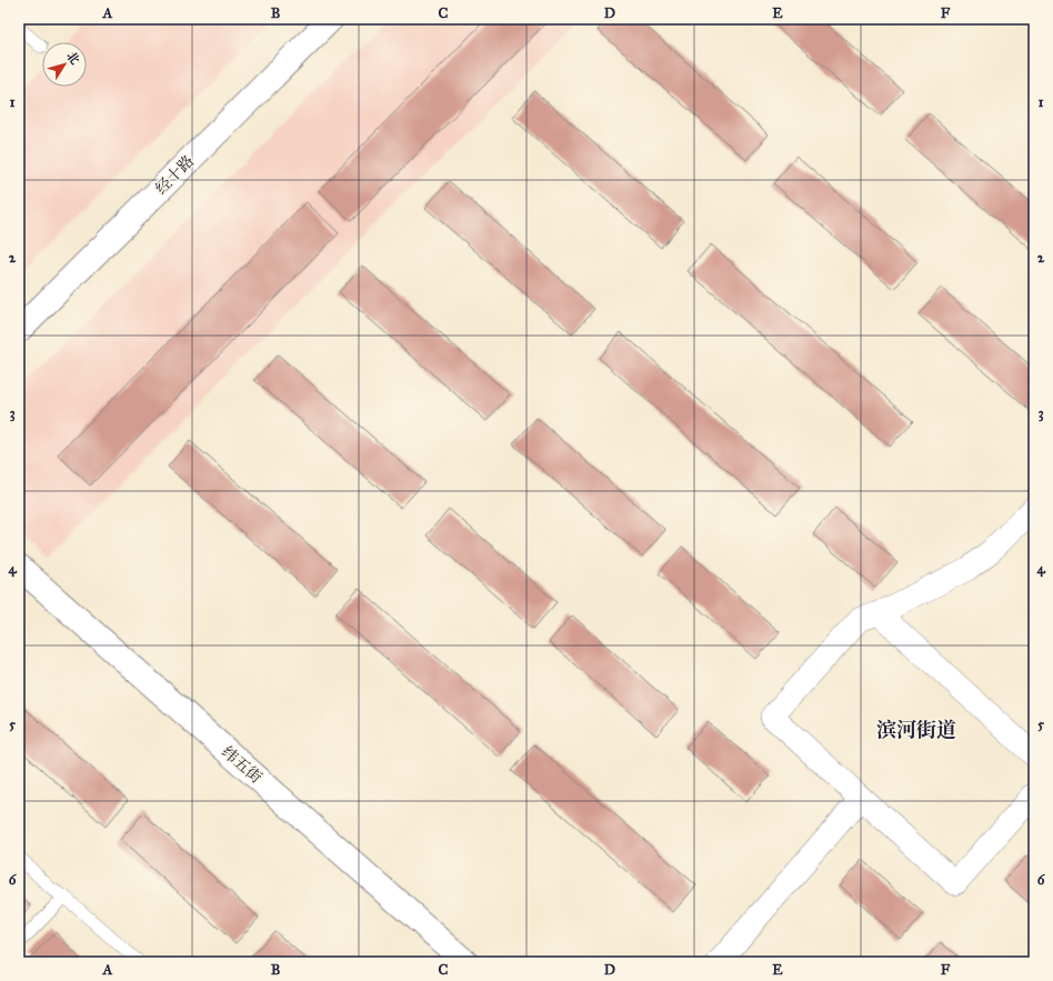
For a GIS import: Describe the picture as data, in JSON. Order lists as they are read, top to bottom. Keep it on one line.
{"streets":{"street":["经十路","纬五街"]},"districts":["滨河街道"],"north":"top right","grid":{"columns":["A","B","C","D","E","F"],"rows":["1","2","3","4","5","6"]}}
